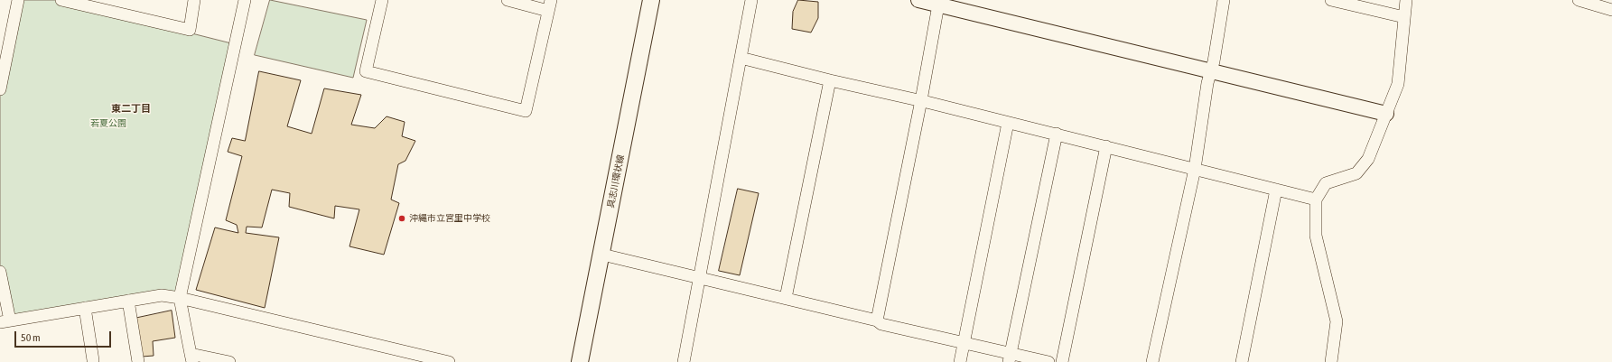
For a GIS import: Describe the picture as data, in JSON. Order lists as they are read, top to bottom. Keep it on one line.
{"streets":{"main road":["具志川環状線"]},"districts":["東二丁目"],"parks":["若夏公園"],"places":["沖縄市立宮里中学校"],"scale_bar":"50 m"}
